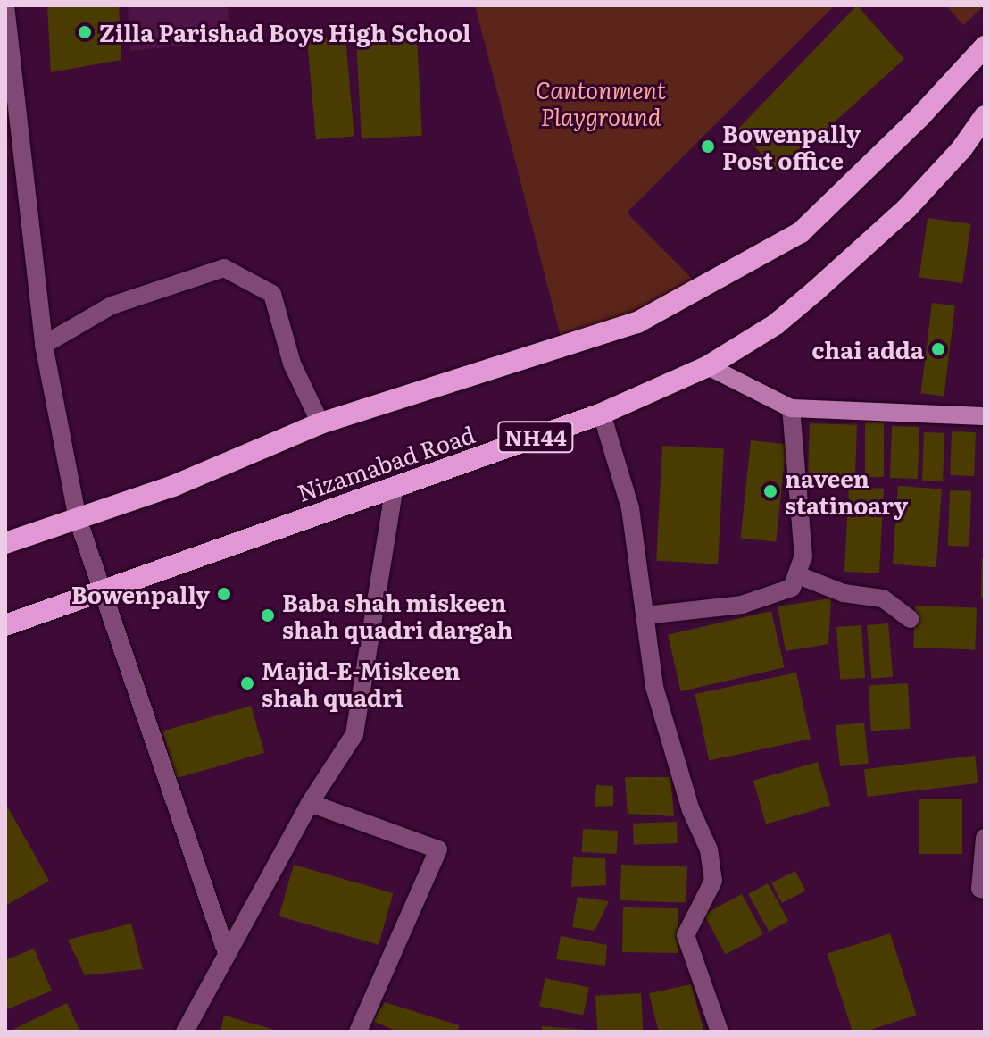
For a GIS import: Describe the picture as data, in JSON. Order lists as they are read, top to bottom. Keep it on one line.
{"streets":{"highway":["NH44","Nizamabad Road"]},"parks":["Cantonment Playground"],"places":["Zilla Parishad Boys High School","Bowenpally Post office","chai adda","naveen statinoary","Bowenpally","Baba shah miskeen shah quadri dargah","Majid-E-Miskeen shah quadri"]}
